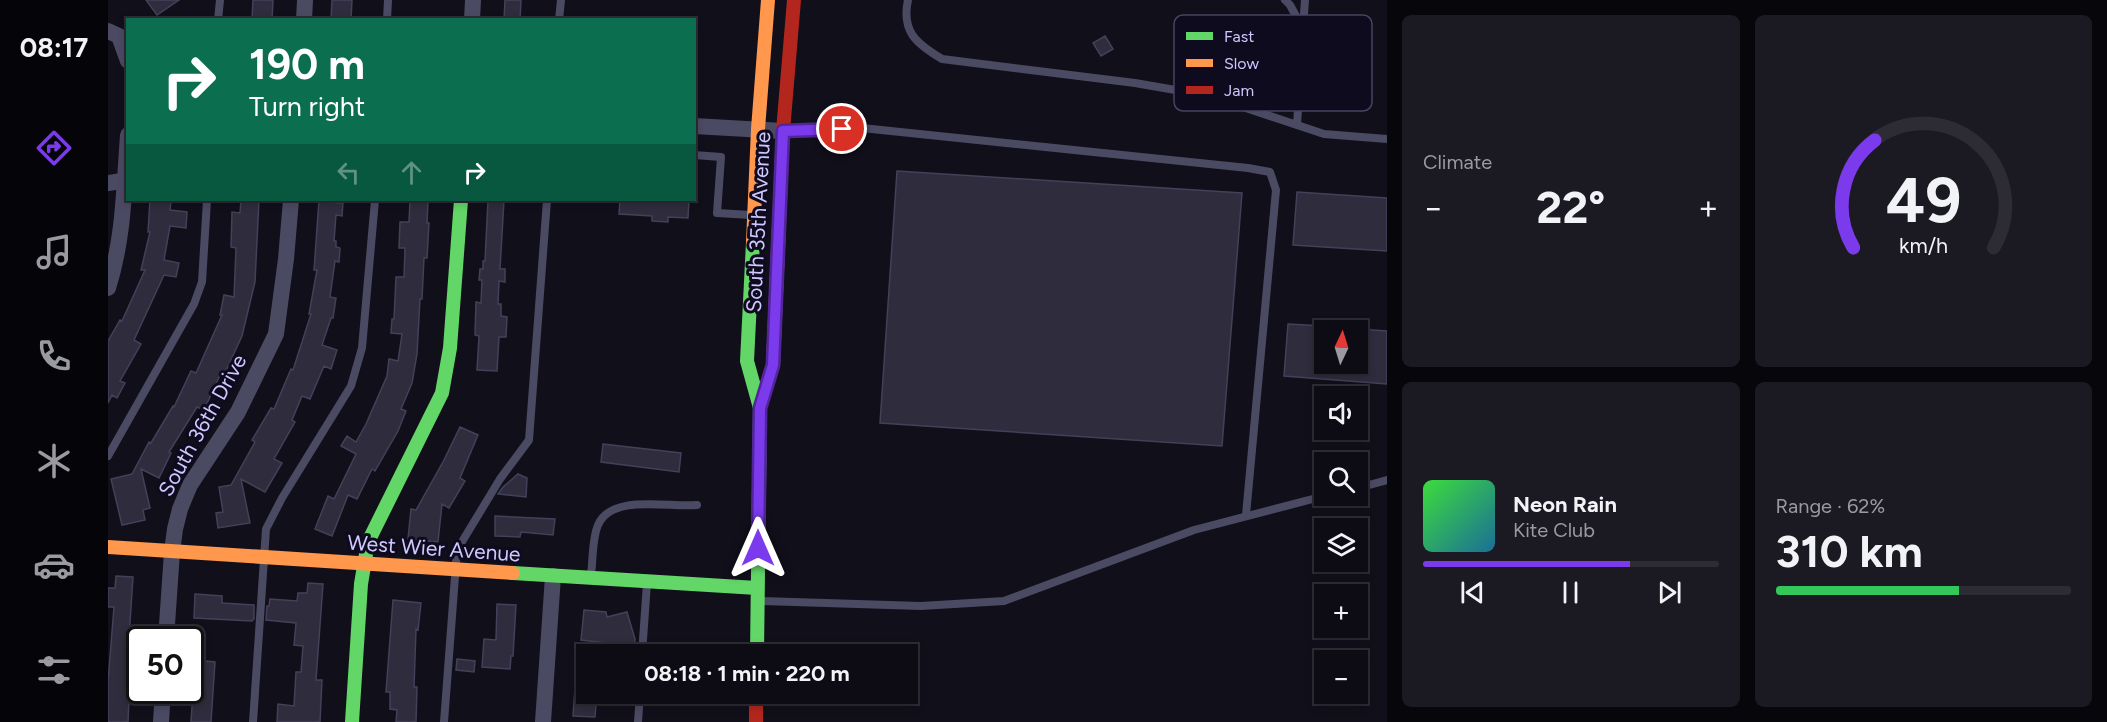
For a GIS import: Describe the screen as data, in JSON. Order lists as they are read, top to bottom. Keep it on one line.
{"streets":{"street":["South 35th Avenue","South 36th Drive","West Wier Avenue"]},"crossings":[["South 35th Avenue","West Wier Avenue"],["South 36th Drive","West Wier Avenue"]],"legend":["Fast","Slow","Jam"],"north":"top","page":{"tabs":"08:17","tile":["Climate",["Range · 62%","310 km"]],"turn":["190 m","Turn right"],"heat":["−","22°","+"],"map_buttons":["+","−"],"song":["Neon Rain","Kite Club"],"limit":"50","trip":"08:18 · 1 min · 220 m","gauge":["49","km/h"]}}
